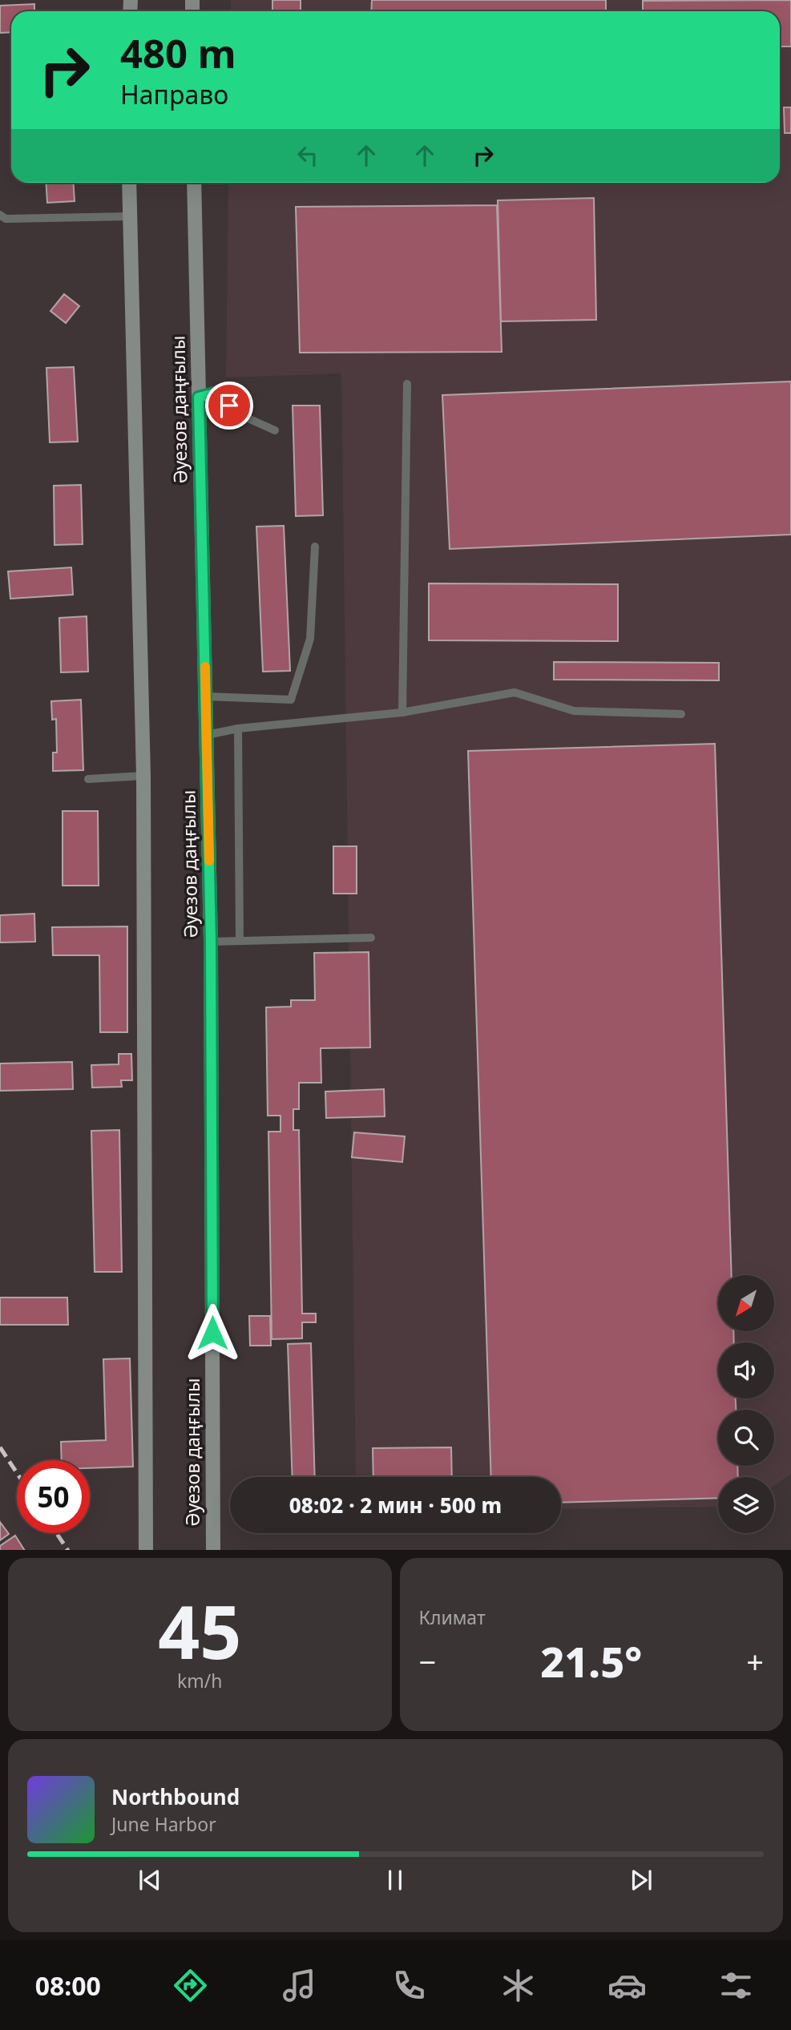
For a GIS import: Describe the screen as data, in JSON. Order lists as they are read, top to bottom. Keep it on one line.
{"streets":{"main road":["Әуезов даңғылы"]},"north":"bottom left","page":{"turn":["480 m","Направо"],"limit":"50","trip":"08:02 · 2 мин · 500 m","tile":[["45","km/h"],"Климат"],"heat":["−","21.5°","+"],"song":["Northbound","June Harbor"],"tabs":"08:00"}}
